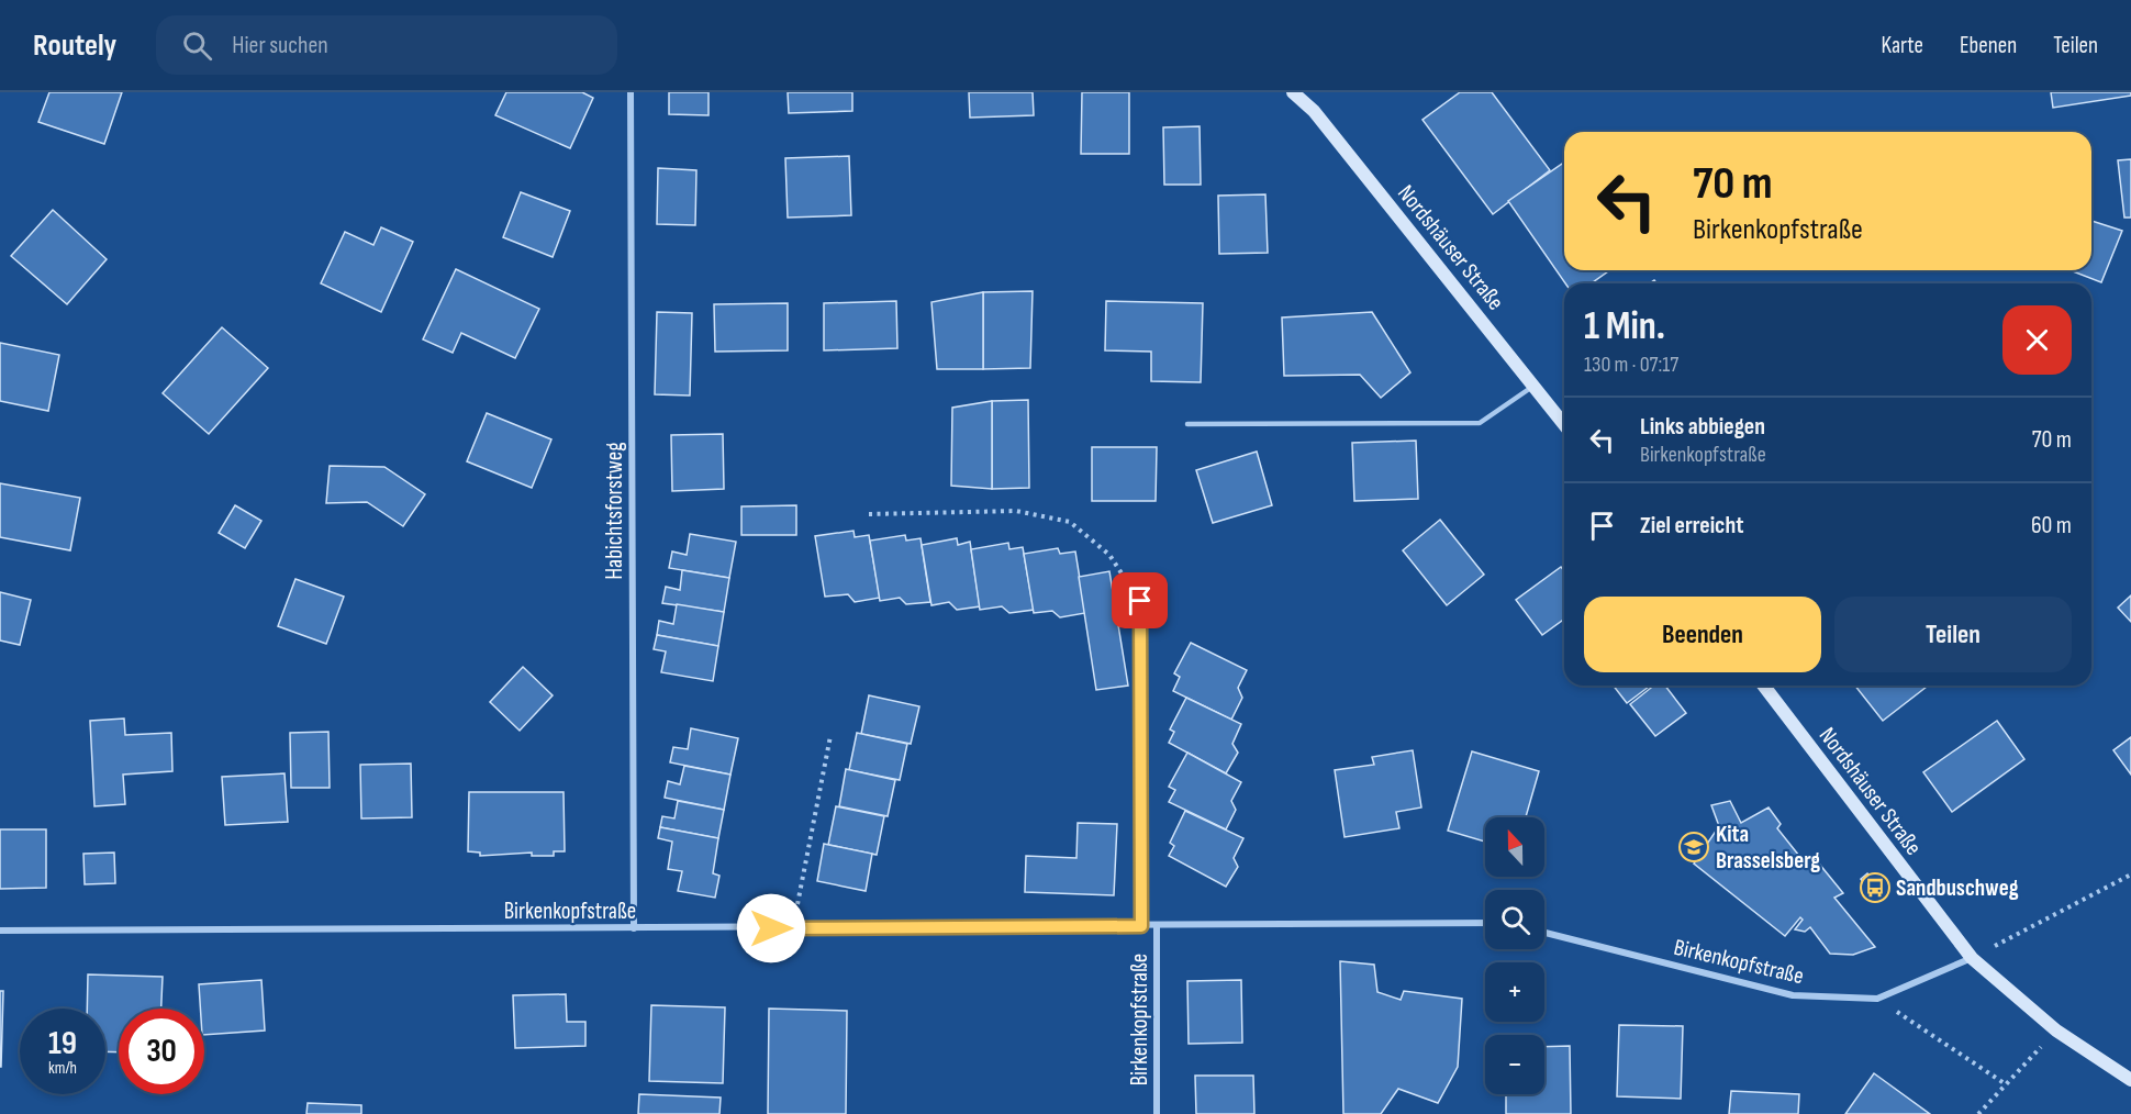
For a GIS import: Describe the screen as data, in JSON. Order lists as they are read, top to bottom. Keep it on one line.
{"streets":{"street":["Nordshäuser Straße","Habichtsforstweg","Birkenkopfstraße"]},"crossings":[["Nordshäuser Straße","Birkenkopfstraße"],["Habichtsforstweg","Birkenkopfstraße"]],"places":{"school or university":["Kita Brasselsberg"],"bus stop":["Sandbuschweg"]},"north":"top","page":{"header":"Routely","search":"Hier suchen","nav":["Karte","Ebenen","Teilen"],"turn":["70 m","Birkenkopfstraße"],"heading":["1 Min.","130 m · 07:17"],"list":[{"name":"Links abbiegen","note":"Birkenkopfstraße","value":"70 m"},{"name":"Ziel erreicht","value":"60 m"}],"buttons":["Beenden","Teilen"],"map_buttons":["+","−"],"speed":"19 km/h","limit":"30"}}
